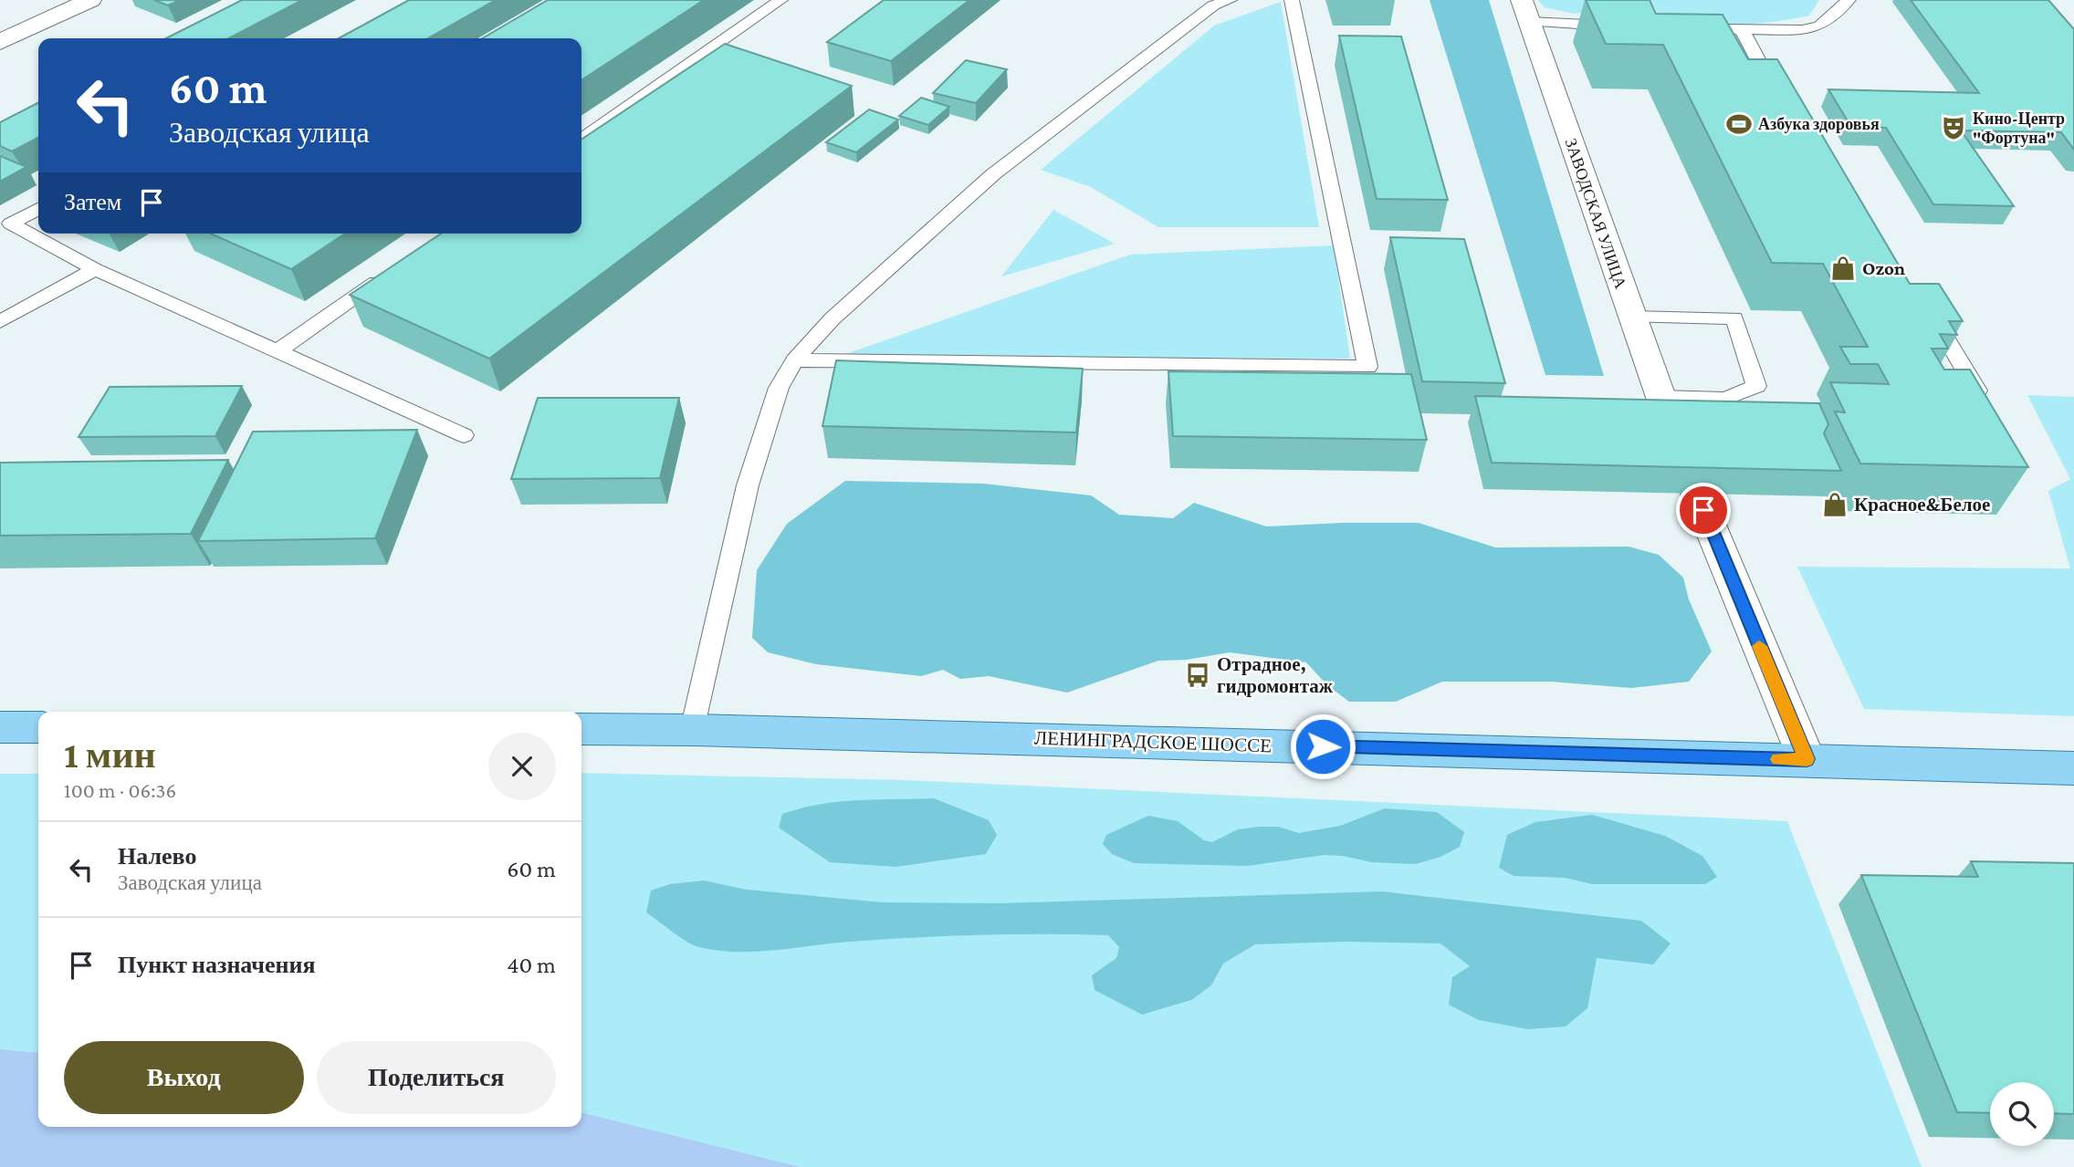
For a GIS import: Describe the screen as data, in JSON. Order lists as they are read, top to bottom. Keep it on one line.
{"streets":{"main road":["ЛЕНИНГРАДСКОЕ ШОССЕ"],"street":["ЗАВОДСКАЯ УЛИЦА"]},"places":{"sports":["Азбука здоровья"],"theatre":["Кино-Центр \"Фортуна\""],"shop":["Ozon","Красное&Белое"],"bus stop":["Отрадное, гидромонтаж"]},"page":{"turn":["60 m","Заводская улица"],"then":"Затем","heading":["1 мин","100 m · 06:36"],"list":[{"name":"Налево","note":"Заводская улица","value":"60 m"},{"name":"Пункт назначения","value":"40 m"}],"buttons":["Выход","Поделиться"]}}
